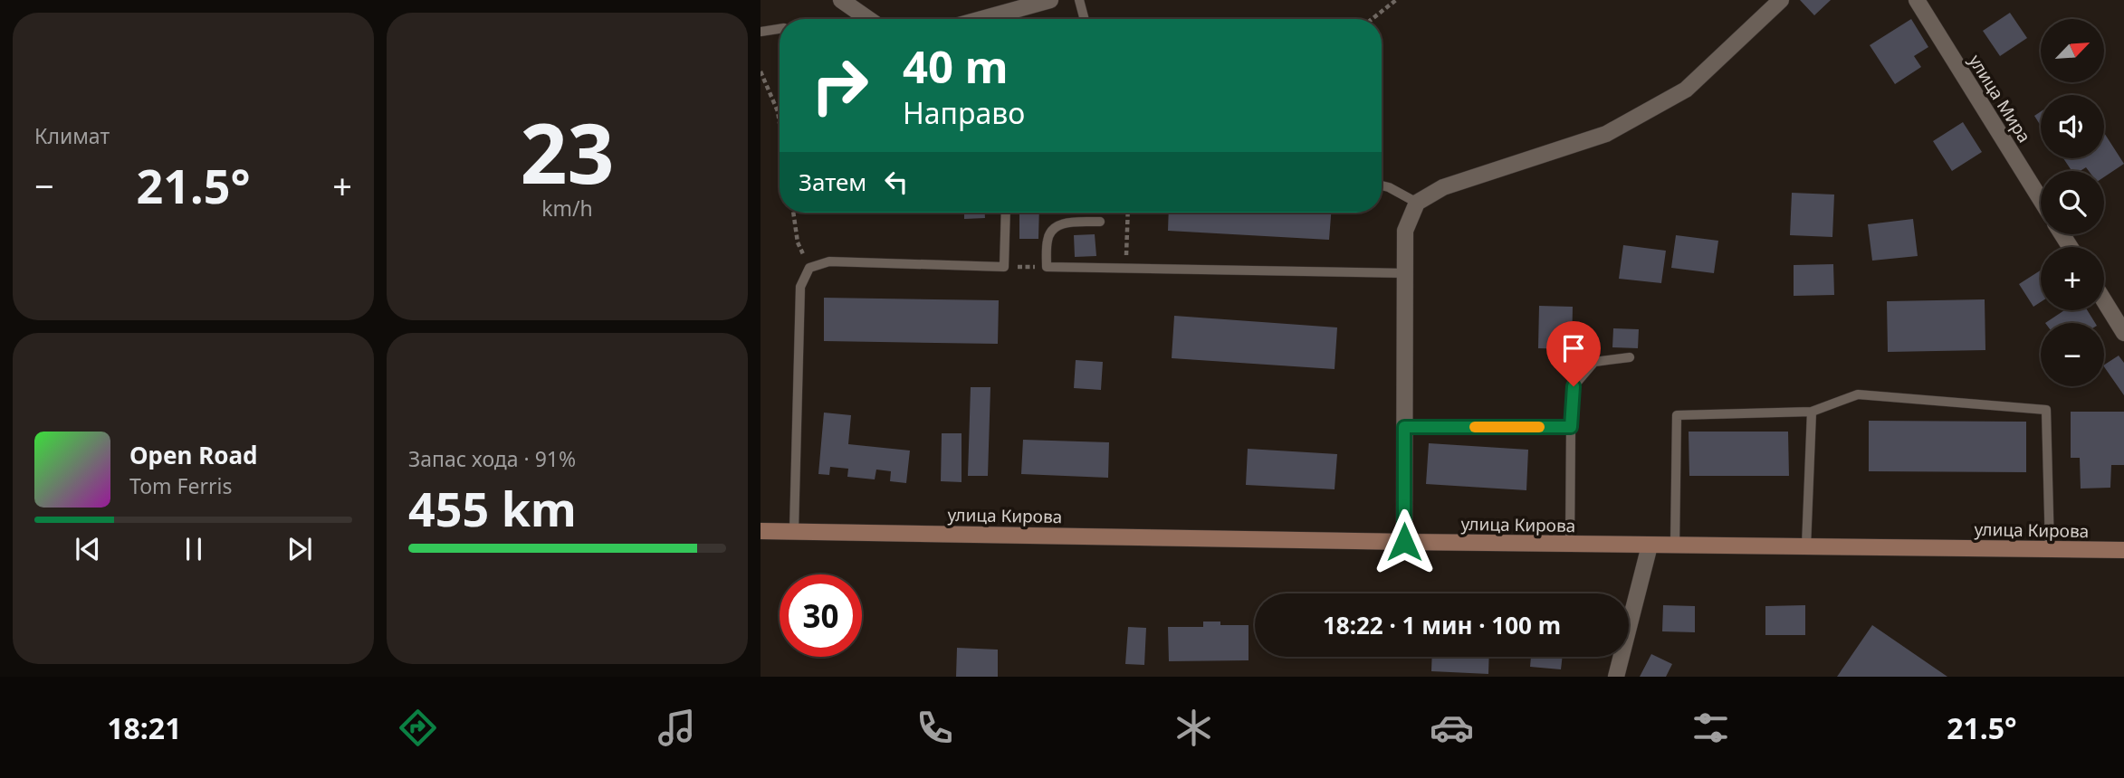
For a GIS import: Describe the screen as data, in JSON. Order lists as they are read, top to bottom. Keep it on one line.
{"streets":{"main road":["улица Кирова"],"street":["улица Мира"]},"north":"top right","page":{"tile":["Климат",["23","km/h"],["Запас хода · 91%","455 km"]],"map_buttons":["+","−"],"turn":["40 m","Направо"],"then":"Затем","heat":["−","21.5°","+"],"song":["Open Road","Tom Ferris"],"limit":"30","trip":"18:22 · 1 мин · 100 m","tabs":["18:21","21.5°"]}}
